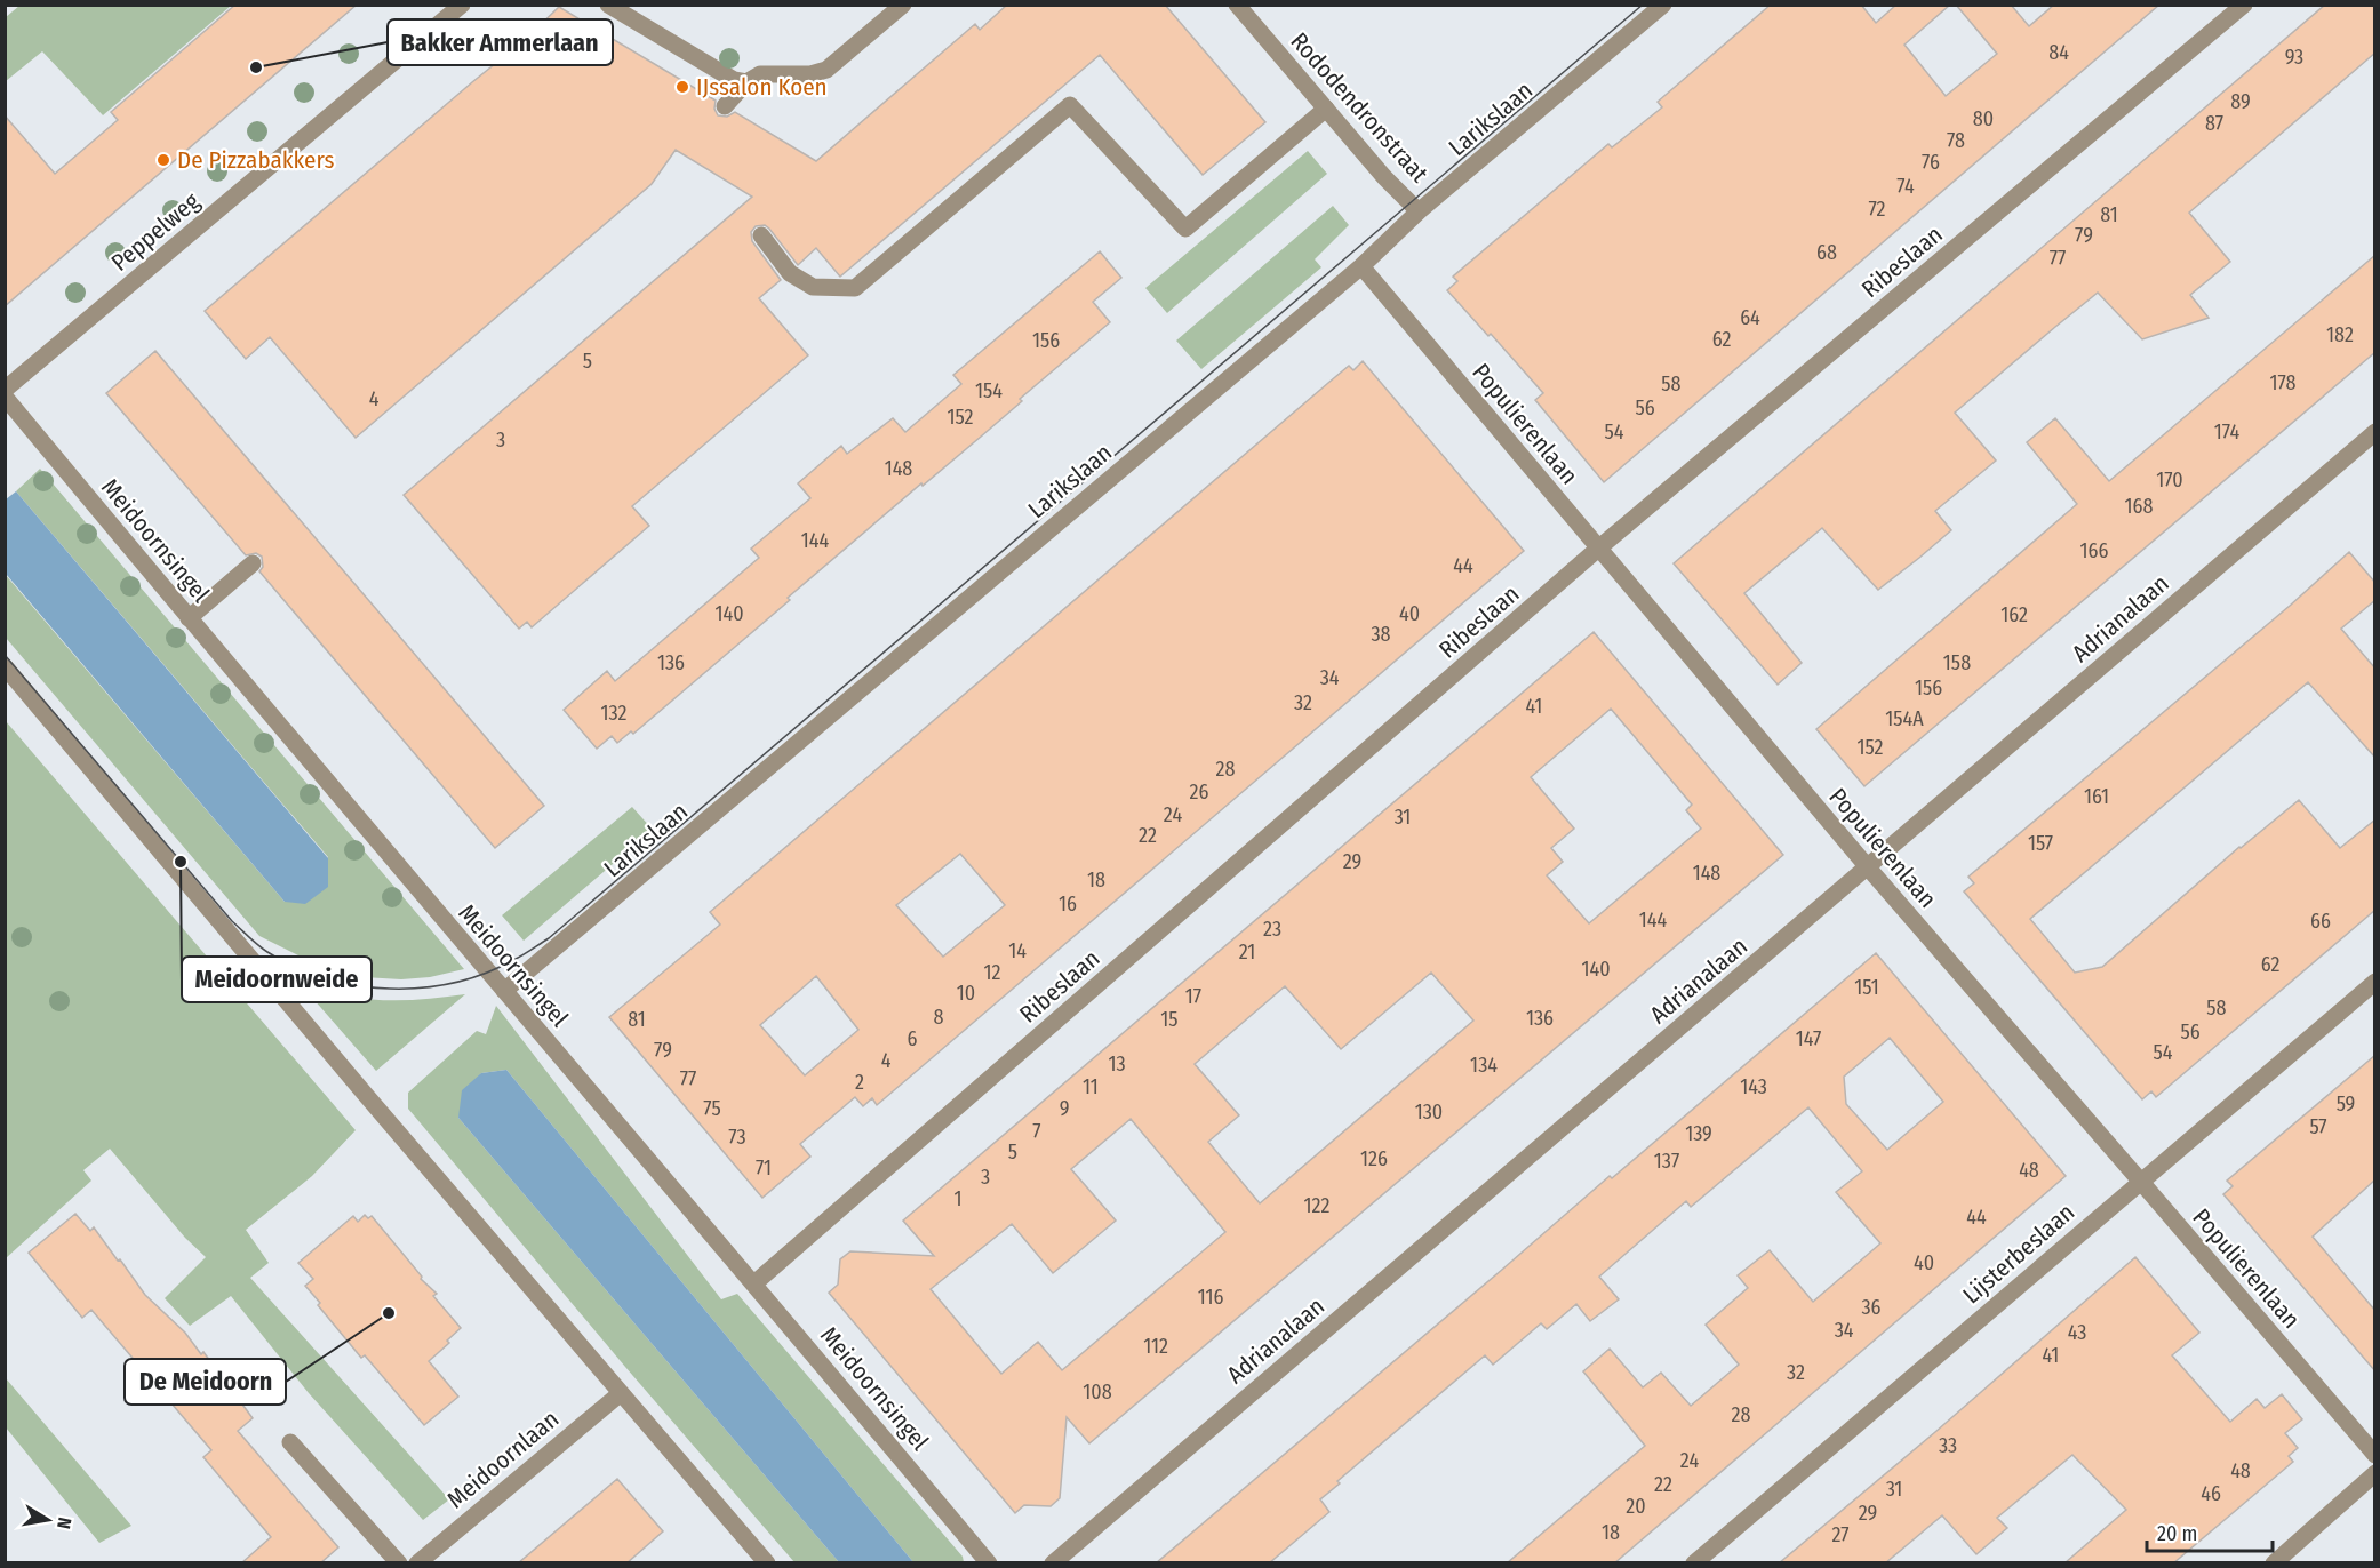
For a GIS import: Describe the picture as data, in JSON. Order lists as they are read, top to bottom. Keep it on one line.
{"streets":{"street":["Rododendronstraat","Larikslaan","Peppelweg","Ribeslaan","Populierenlaan","Meidoornsingel","Adrianalaan","Lijsterbeslaan","Meidoornlaan"]},"crossings":[["Rododendronstraat","Larikslaan"],["Larikslaan","Populierenlaan"],["Larikslaan","Meidoornsingel"],["Ribeslaan","Populierenlaan"],["Ribeslaan","Meidoornsingel"],["Populierenlaan","Adrianalaan"],["Populierenlaan","Lijsterbeslaan"]],"places":["Bakker Ammerlaan","IJssalon Koen","De Pizzabakkers","Meidoornweide","De Meidoorn"],"house_numbers":["84","93","89","80","87","78","76","74","72","81","79","68","77","64","182","62","156","5","178","58","154","4","56","152","54","174","3","148","170","168","144","166","44","140","40","162","38","136","158","34","156","32","41","132","154A","152","28","26","161","24","31","22","157","29","148","18","16","144","66","23","14","21","62","140","12","151","10","17","58","8","136","81","15","56","6","147","79","54","4","13","134","77","2","11","143","59","75","9","130","57","7","139","73","5","126","137","71","48","3","1","122","44","40","116","36","34","43","112","41","32","108","28","33","24","48","22","31","46","20","29","18","27"],"scale_bar":"20 m","north":"right"}
